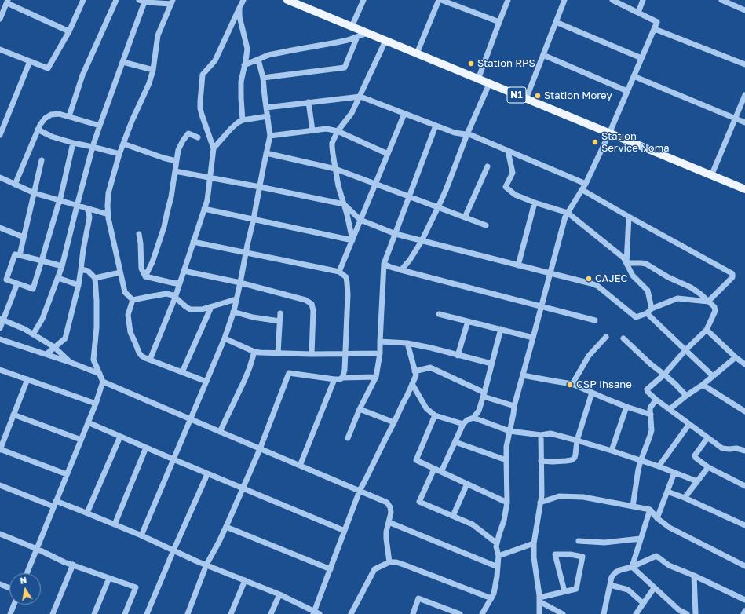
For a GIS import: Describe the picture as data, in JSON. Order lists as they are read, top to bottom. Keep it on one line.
{"streets":{"main road":["N1"]},"places":["Station RPS","Station Morey","Station Service Noma","CAJEC","CSP Ihsane"],"north":"top"}
